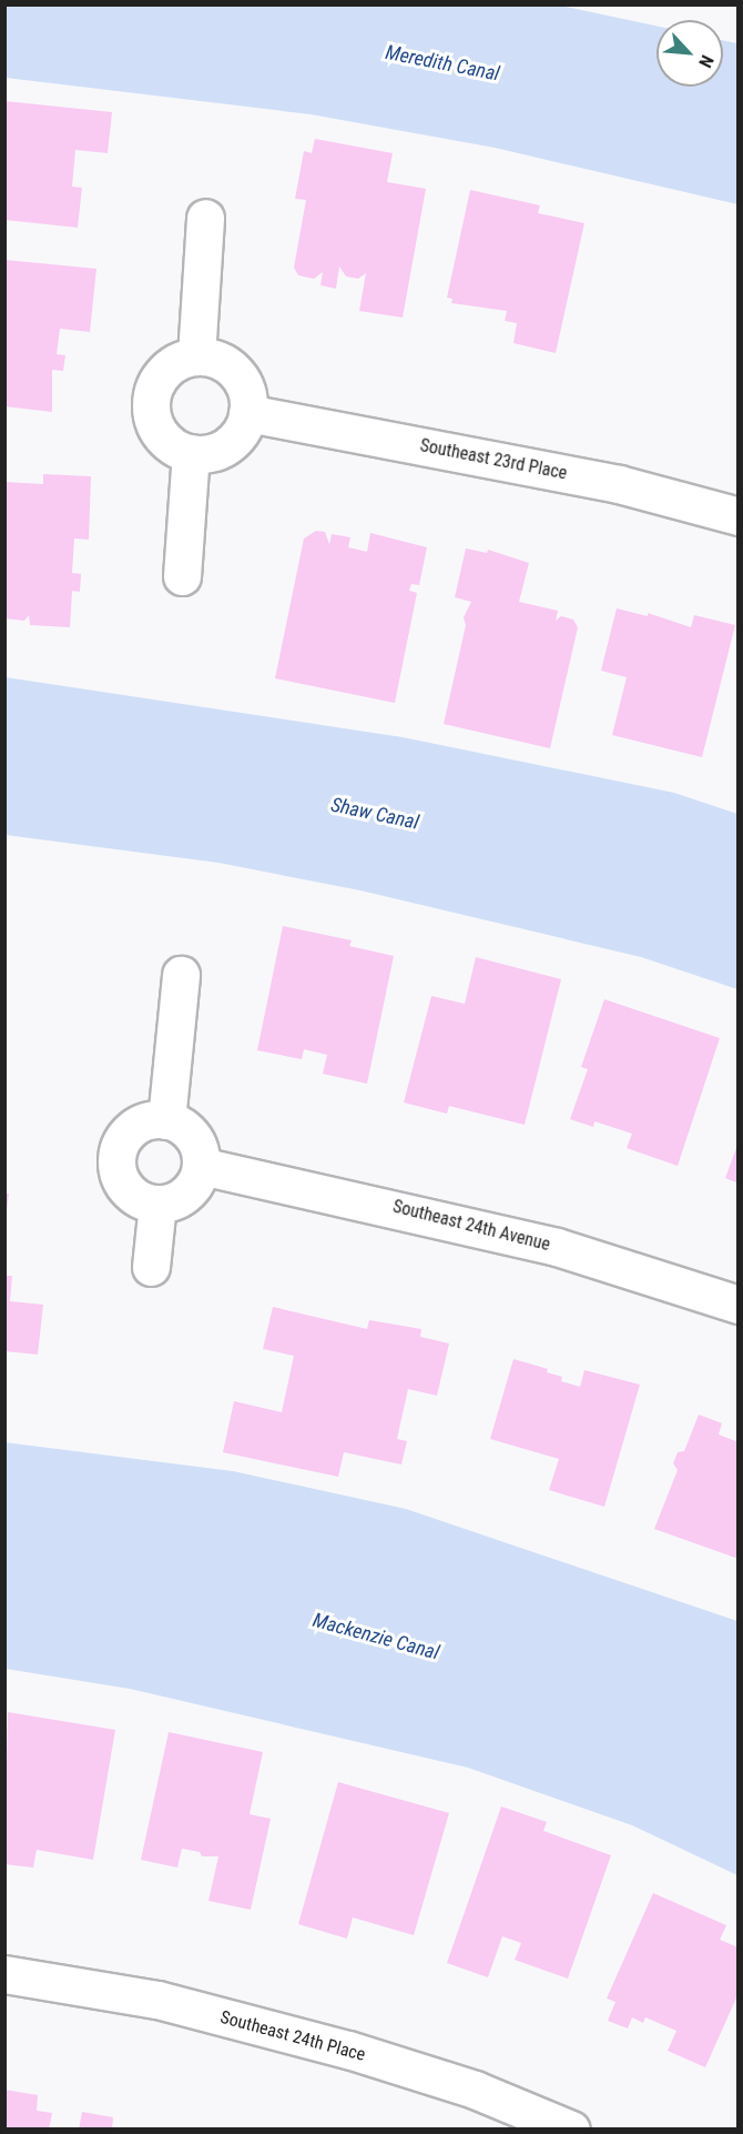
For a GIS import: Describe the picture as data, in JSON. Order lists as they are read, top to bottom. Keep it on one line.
{"streets":{"street":["Southeast 23rd Place","Southeast 24th Avenue","Southeast 24th Place"]},"water":["Meredith Canal","Shaw Canal","Mackenzie Canal"],"north":"bottom right"}
